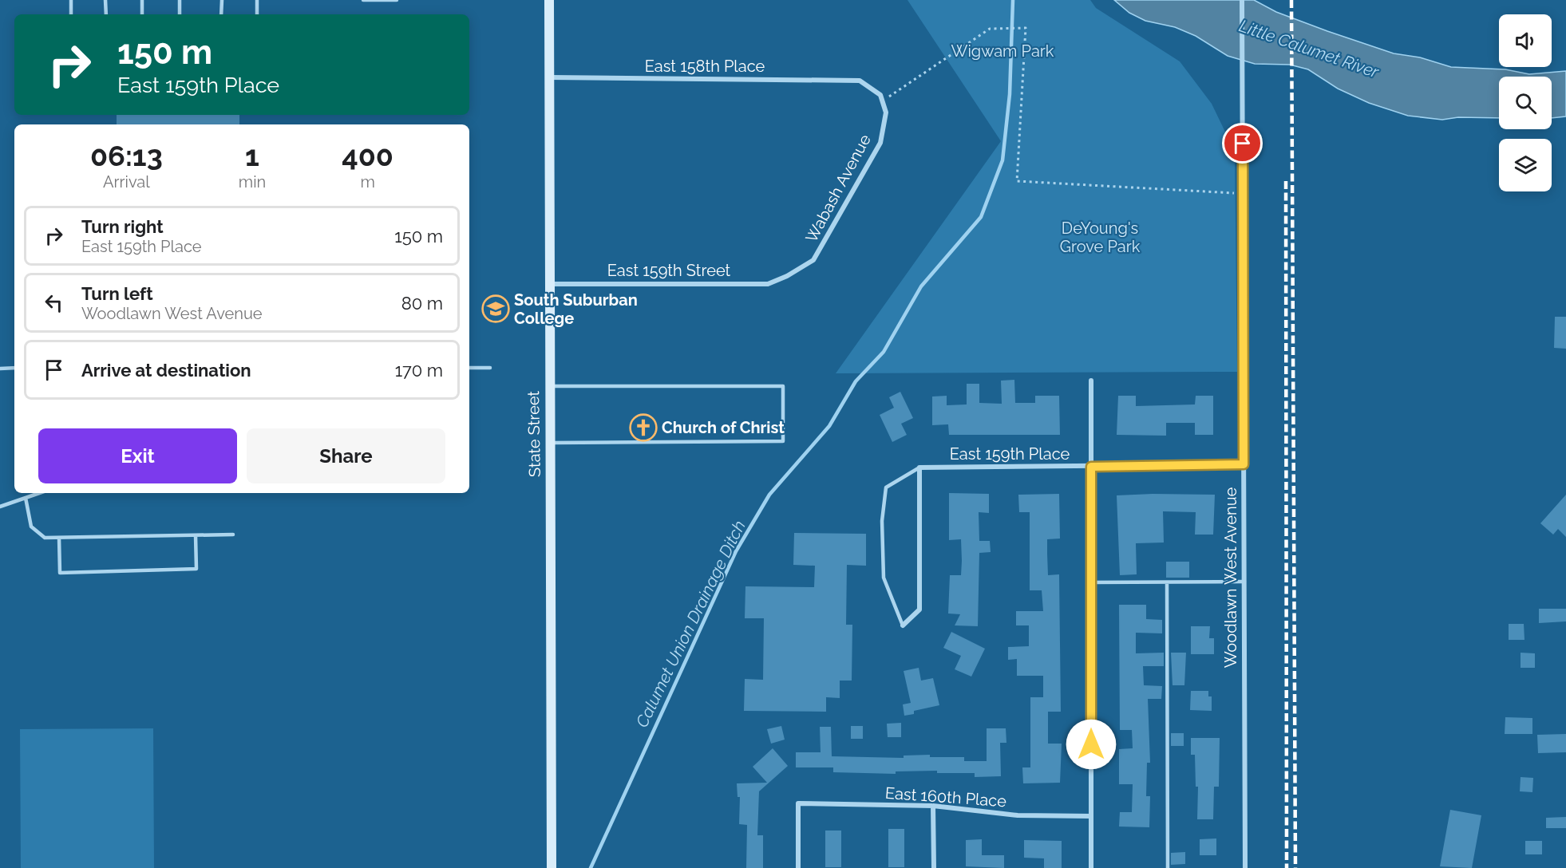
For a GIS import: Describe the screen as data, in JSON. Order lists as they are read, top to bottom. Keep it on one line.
{"streets":{"main road":["State Street"],"street":["East 158th Place","Wabash Avenue","East 159th Street","East 159th Place","Woodlawn West Avenue","East 160th Place"]},"crossings":[["East 158th Place","Wabash Avenue"],["East 158th Place","State Street"],["Wabash Avenue","East 159th Street"],["East 159th Street","State Street"],["East 159th Place","Woodlawn West Avenue"]],"water":["Little Calumet River","Calumet Union Drainage Ditch"],"parks":["Wigwam Park","DeYoung's Grove Park"],"places":{"school or university":["South Suburban College"],"church":["Church of Christ"]},"page":{"turn":["150 m","East 159th Place"],"eta":["06:13","Arrival","1","min","400","m"],"list":[{"name":"Turn right","note":"East 159th Place","value":"150 m"},{"name":"Turn left","note":"Woodlawn West Avenue","value":"80 m"},{"name":"Arrive at destination","value":"170 m"}],"buttons":["Exit","Share"]}}
